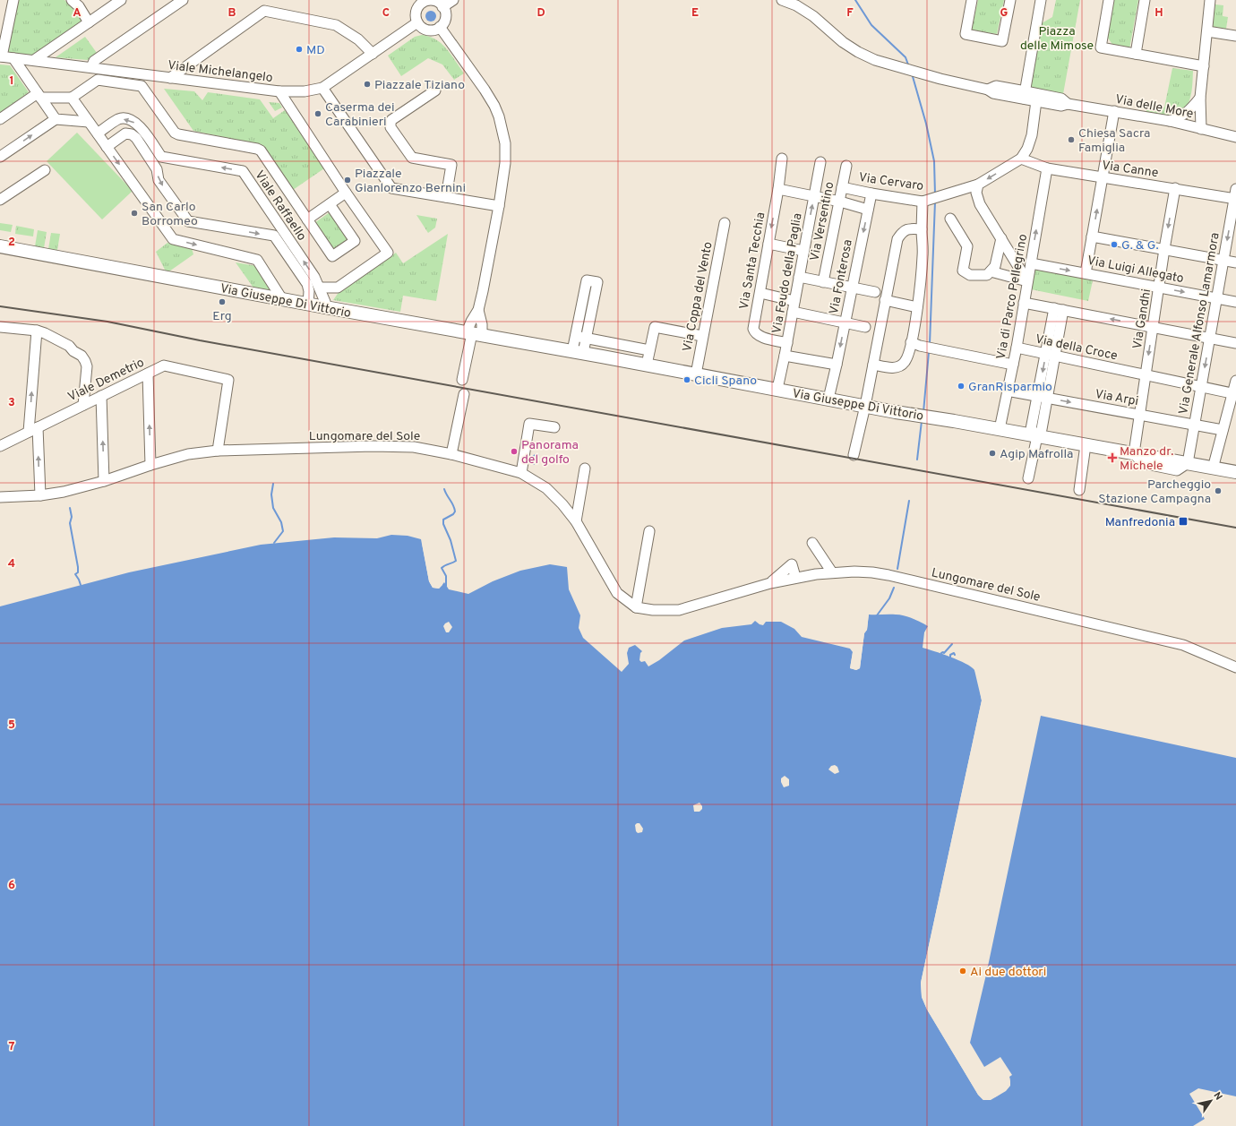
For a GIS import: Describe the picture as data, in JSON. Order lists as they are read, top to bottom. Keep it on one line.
{"streets":{"main road":["Via Giuseppe Di Vittorio"],"street":["Viale Michelangelo","Via delle More","Via Canne","Via Cervaro","Viale Raffaello","Via Versentino","Via Santa Tecchia","Via Luigi Allegato","Via Feudo della Paglia","Via Fonterosa","Via Coppa del Vento","Via di Parco Pellegrino","Via Gandhi","Via Generale Alfonso Lamarmora","Via della Croce","Viale Demetrio","Via Arpi","Lungomare del Sole"]},"crossings":[["Via Canne","Via Cervaro"],["Via Canne","Via di Parco Pellegrino"],["Via Canne","Via Gandhi"],["Via Canne","Via Generale Alfonso Lamarmora"],["Via Cervaro","Via Versentino"],["Via Cervaro","Via Fonterosa"],["Viale Raffaello","Via Giuseppe Di Vittorio"],["Via Santa Tecchia","Via Feudo della Paglia"],["Via Luigi Allegato","Via di Parco Pellegrino"],["Via Luigi Allegato","Via Gandhi"],["Via Luigi Allegato","Via Generale Alfonso Lamarmora"],["Via Feudo della Paglia","Via Giuseppe Di Vittorio"],["Via Fonterosa","Via Giuseppe Di Vittorio"],["Via Coppa del Vento","Via Giuseppe Di Vittorio"],["Via di Parco Pellegrino","Via Giuseppe Di Vittorio"],["Via di Parco Pellegrino","Via della Croce"],["Via di Parco Pellegrino","Via Arpi"],["Via Giuseppe Di Vittorio","Via Gandhi"],["Via Giuseppe Di Vittorio","Via Generale Alfonso Lamarmora"],["Via Gandhi","Via della Croce"],["Via Gandhi","Via Arpi"],["Via Generale Alfonso Lamarmora","Via della Croce"],["Via Generale Alfonso Lamarmora","Via Arpi"],["Viale Demetrio","Lungomare del Sole"]],"one_way":["Via Generale Alfonso Lamarmora","Via Arpi"],"parks":["Piazza delle Mimose"],"places":{"other":["MD","Piazzale Tiziano","Caserma dei Carabinieri","Chiesa Sacra Famiglia","Piazzale Gianlorenzo Bernini","San Carlo Borromeo","G. & G.","Erg","Cicli Spano","GranRisparmio","Panorama del golfo","Agip Mafrolla","Parcheggio Stazione Campagna","Ai due dottori"],"health":["Manzo dr. Michele"],"transit":["Manfredonia"]},"north":"top right","grid":{"columns":["A","B","C","D","E","F","G","H"],"rows":["1","2","3","4","5","6","7"]}}
